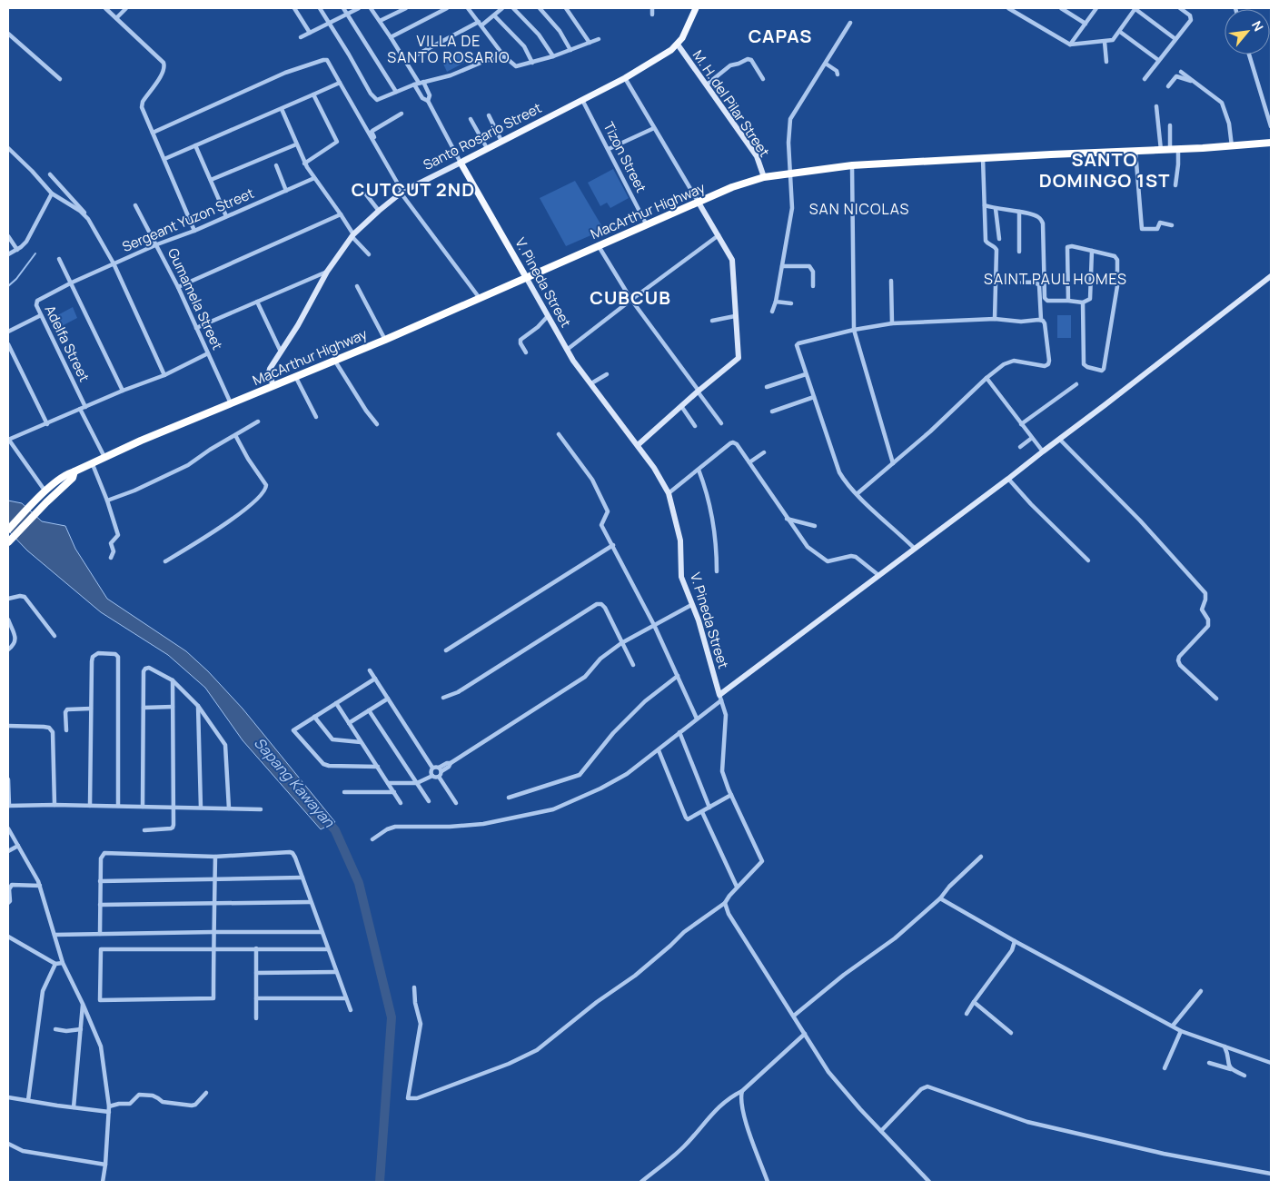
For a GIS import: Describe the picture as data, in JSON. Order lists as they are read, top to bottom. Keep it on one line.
{"streets":{"highway":["MacArthur Highway"],"main road":["Santo Rosario Street","V. Pineda Street"],"street":["M. H. del Pilar Street","Tizon Street","Sergeant Yuzon Street","Gumamela Street","Adelfa Street"]},"crossings":[["M. H. del Pilar Street","Santo Rosario Street"],["M. H. del Pilar Street","MacArthur Highway"],["Santo Rosario Street","Tizon Street"],["Santo Rosario Street","MacArthur Highway"],["Santo Rosario Street","V. Pineda Street"],["Tizon Street","MacArthur Highway"],["MacArthur Highway","V. Pineda Street"],["MacArthur Highway","Gumamela Street"],["MacArthur Highway","Adelfa Street"],["Sergeant Yuzon Street","Gumamela Street"],["Sergeant Yuzon Street","Adelfa Street"]],"districts":["CAPAS","VILLA DE SANTO ROSARIO","SANTO DOMINGO 1ST","CUTCUT 2ND","SAN NICOLAS","SAINT PAUL HOMES","CUBCUB"],"water":["Sapang Kawayan"],"north":"top right"}
